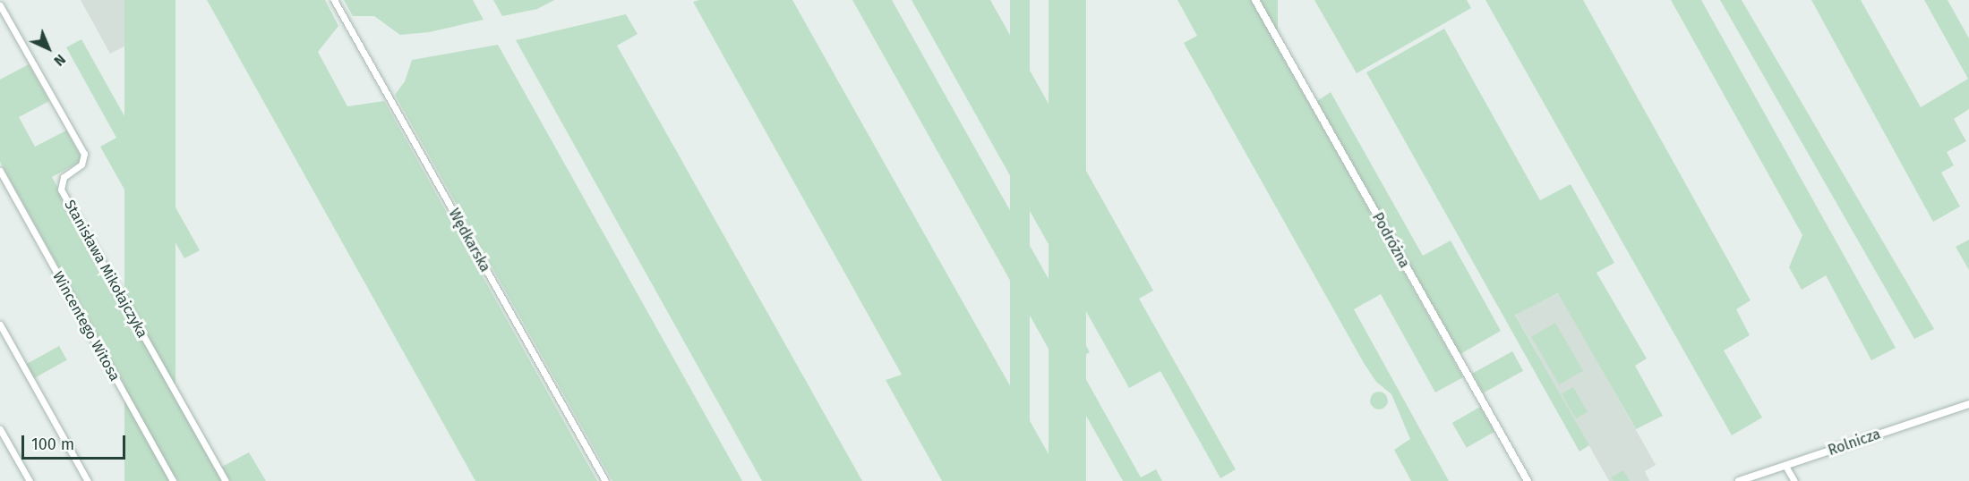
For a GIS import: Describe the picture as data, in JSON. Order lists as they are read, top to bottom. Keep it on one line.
{"streets":{"street":["Wędkarska","Podróżna","Stanisława Mikołajczyka","Wincentego Witosa","Rolnicza"]},"scale_bar":"100 m","north":"bottom right"}
